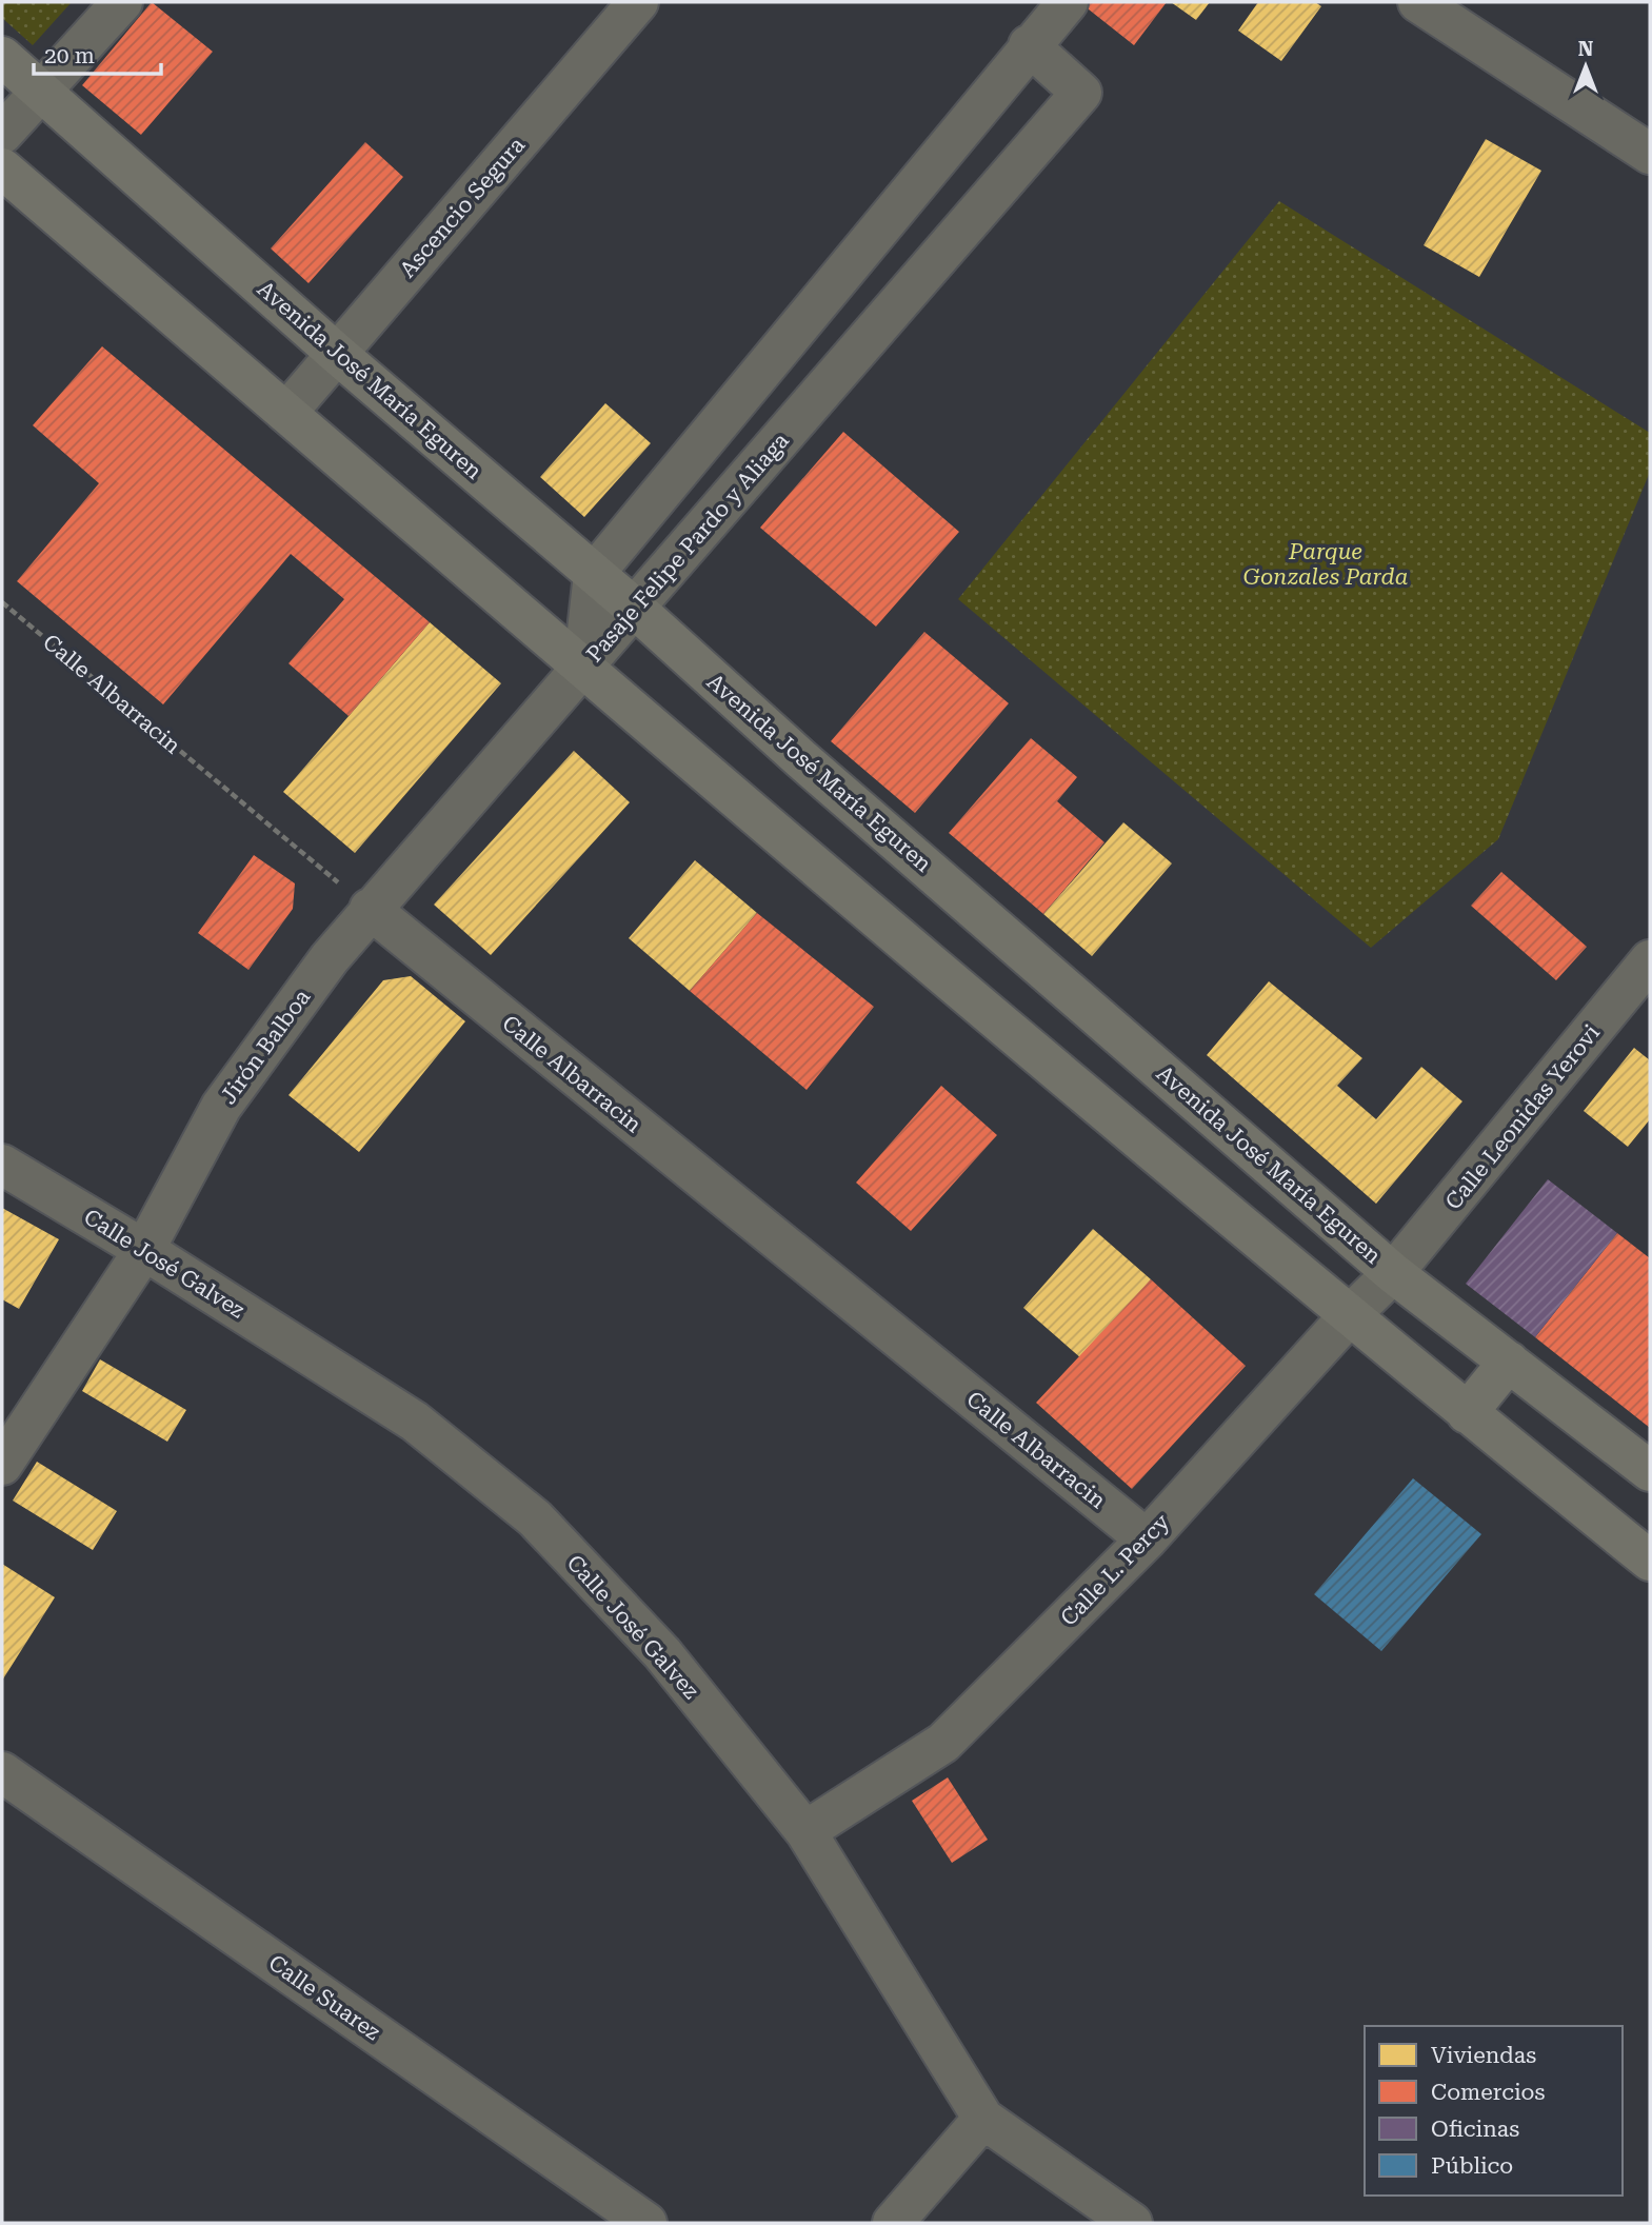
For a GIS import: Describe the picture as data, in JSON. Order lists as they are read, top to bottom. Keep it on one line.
{"streets":{"main road":["Avenida José María Eguren"],"street":["Ascencio Segura","Pasaje Felipe Pardo y Aliaga","Calle Albarracin","Jirón Balboa","Calle Leonidas Yerovi","Calle José Galvez","Calle L. Percy","Calle Suarez"]},"crossings":[["Ascencio Segura","Avenida José María Eguren"],["Avenida José María Eguren","Pasaje Felipe Pardo y Aliaga"],["Avenida José María Eguren","Calle Leonidas Yerovi"],["Avenida José María Eguren","Calle L. Percy"],["Pasaje Felipe Pardo y Aliaga","Jirón Balboa"],["Calle Albarracin","Jirón Balboa"],["Calle Albarracin","Calle L. Percy"],["Jirón Balboa","Calle José Galvez"],["Calle Leonidas Yerovi","Calle L. Percy"],["Calle José Galvez","Calle L. Percy"]],"parks":["Parque Gonzales Parda"],"legend":["Viviendas","Comercios","Oficinas","Público"],"scale_bar":"20 m","north":"top"}
